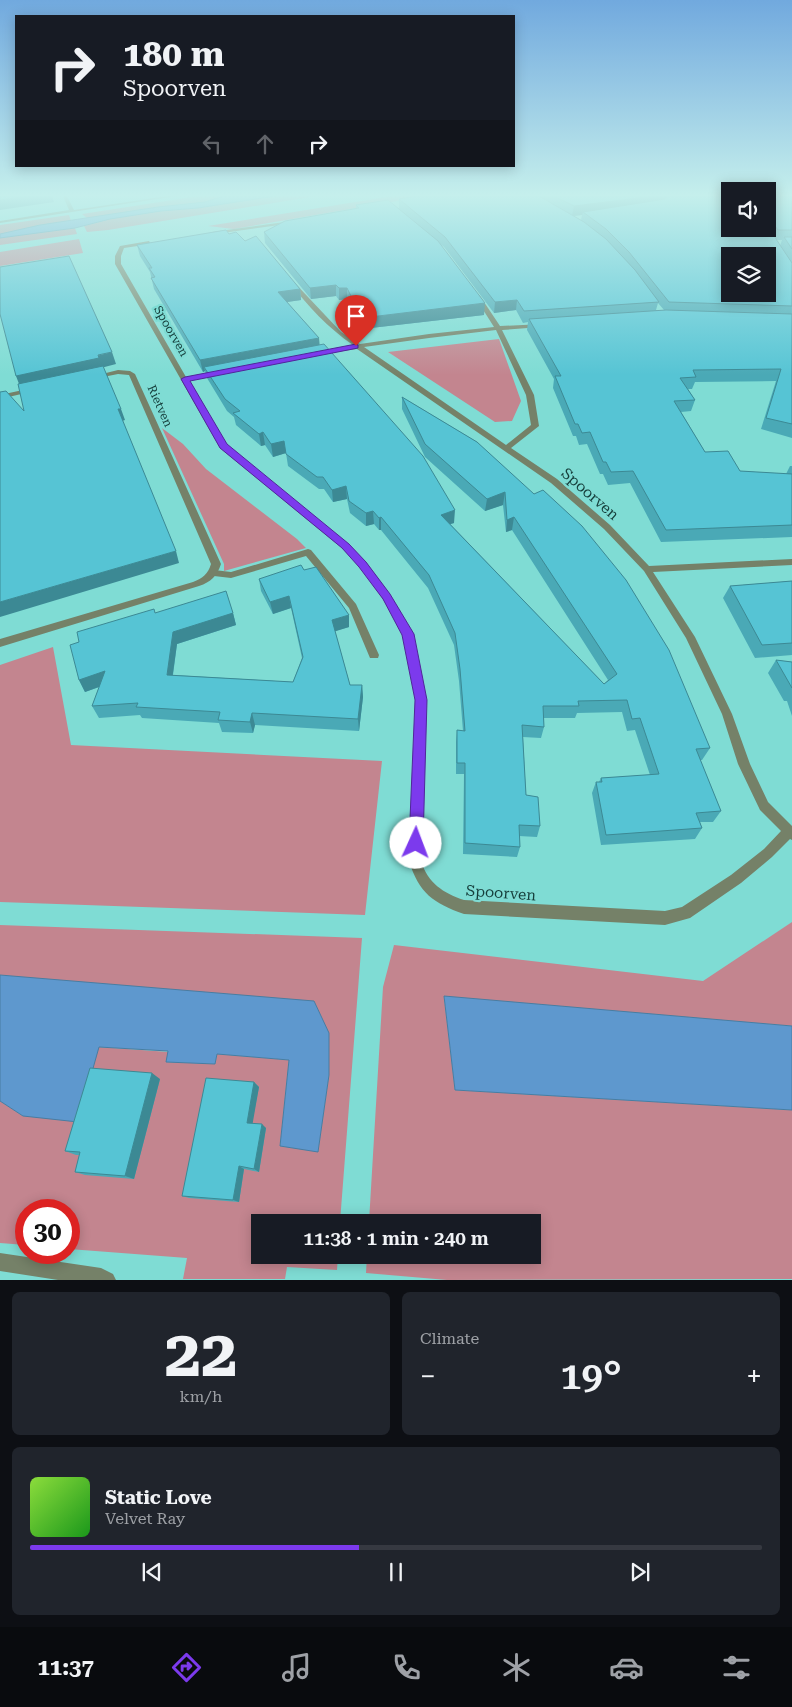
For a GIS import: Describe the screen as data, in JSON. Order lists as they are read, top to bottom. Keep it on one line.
{"streets":{"street":["Spoorven","Rietven"]},"page":{"turn":["180 m","Spoorven"],"limit":"30","trip":"11:38 · 1 min · 240 m","tile":[["22","km/h"],"Climate"],"heat":["−","19°","+"],"song":["Static Love","Velvet Ray"],"tabs":"11:37"}}
